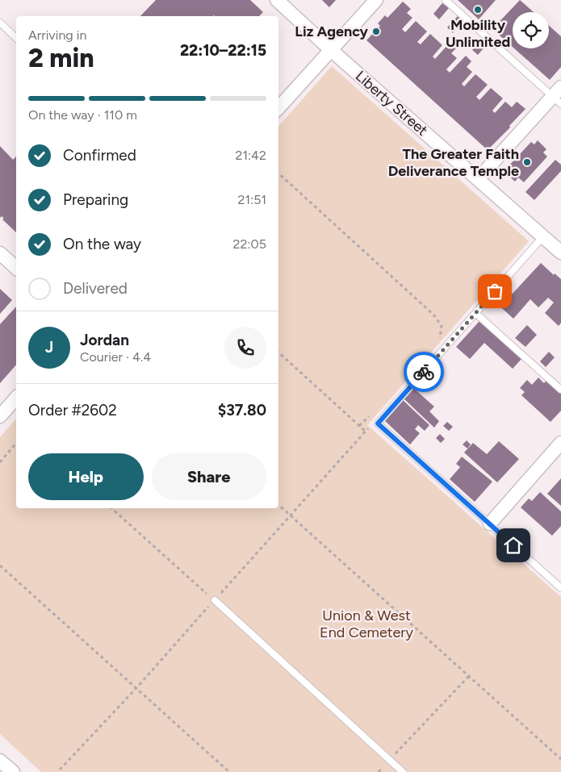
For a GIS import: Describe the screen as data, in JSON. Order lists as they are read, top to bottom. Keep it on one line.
{"streets":{"street":["Liberty Street"]},"parks":["Union & West End Cemetery"],"places":["Mobility Unlimited","Liz Agency","The Greater Faith Deliverance Temple"],"page":{"heading":["2 min","Arriving in","22:10–22:15"],"panel":["Jordan","Courier · 4.4","Order #2602","$37.80"],"bar":"On the way · 110 m","list":[["Confirmed","21:42"],["Preparing","21:51"],["On the way","22:05"],"Delivered"],"round":"J","buttons":["Help","Share"]}}
